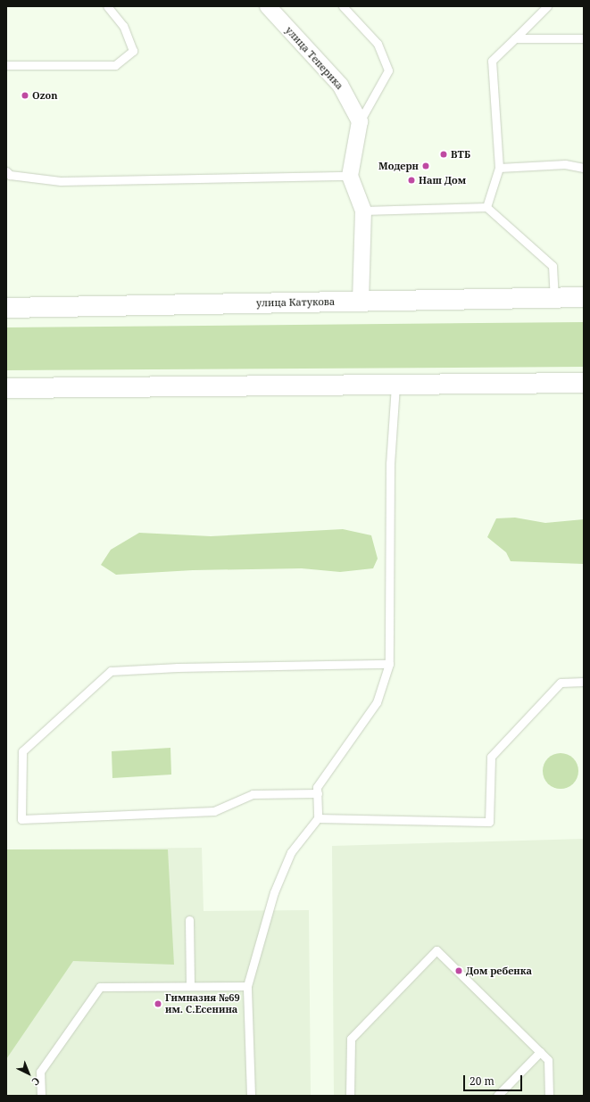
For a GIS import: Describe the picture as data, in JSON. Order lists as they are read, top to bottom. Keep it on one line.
{"streets":{"main road":["улица Катукова"],"street":["улица Теперика"]},"places":["Ozon","ВТБ","Модерн","Наш Дом","Дом ребенка","Гимназия №69 им. С.Есенина"],"scale_bar":"20 m","north":"bottom right"}
